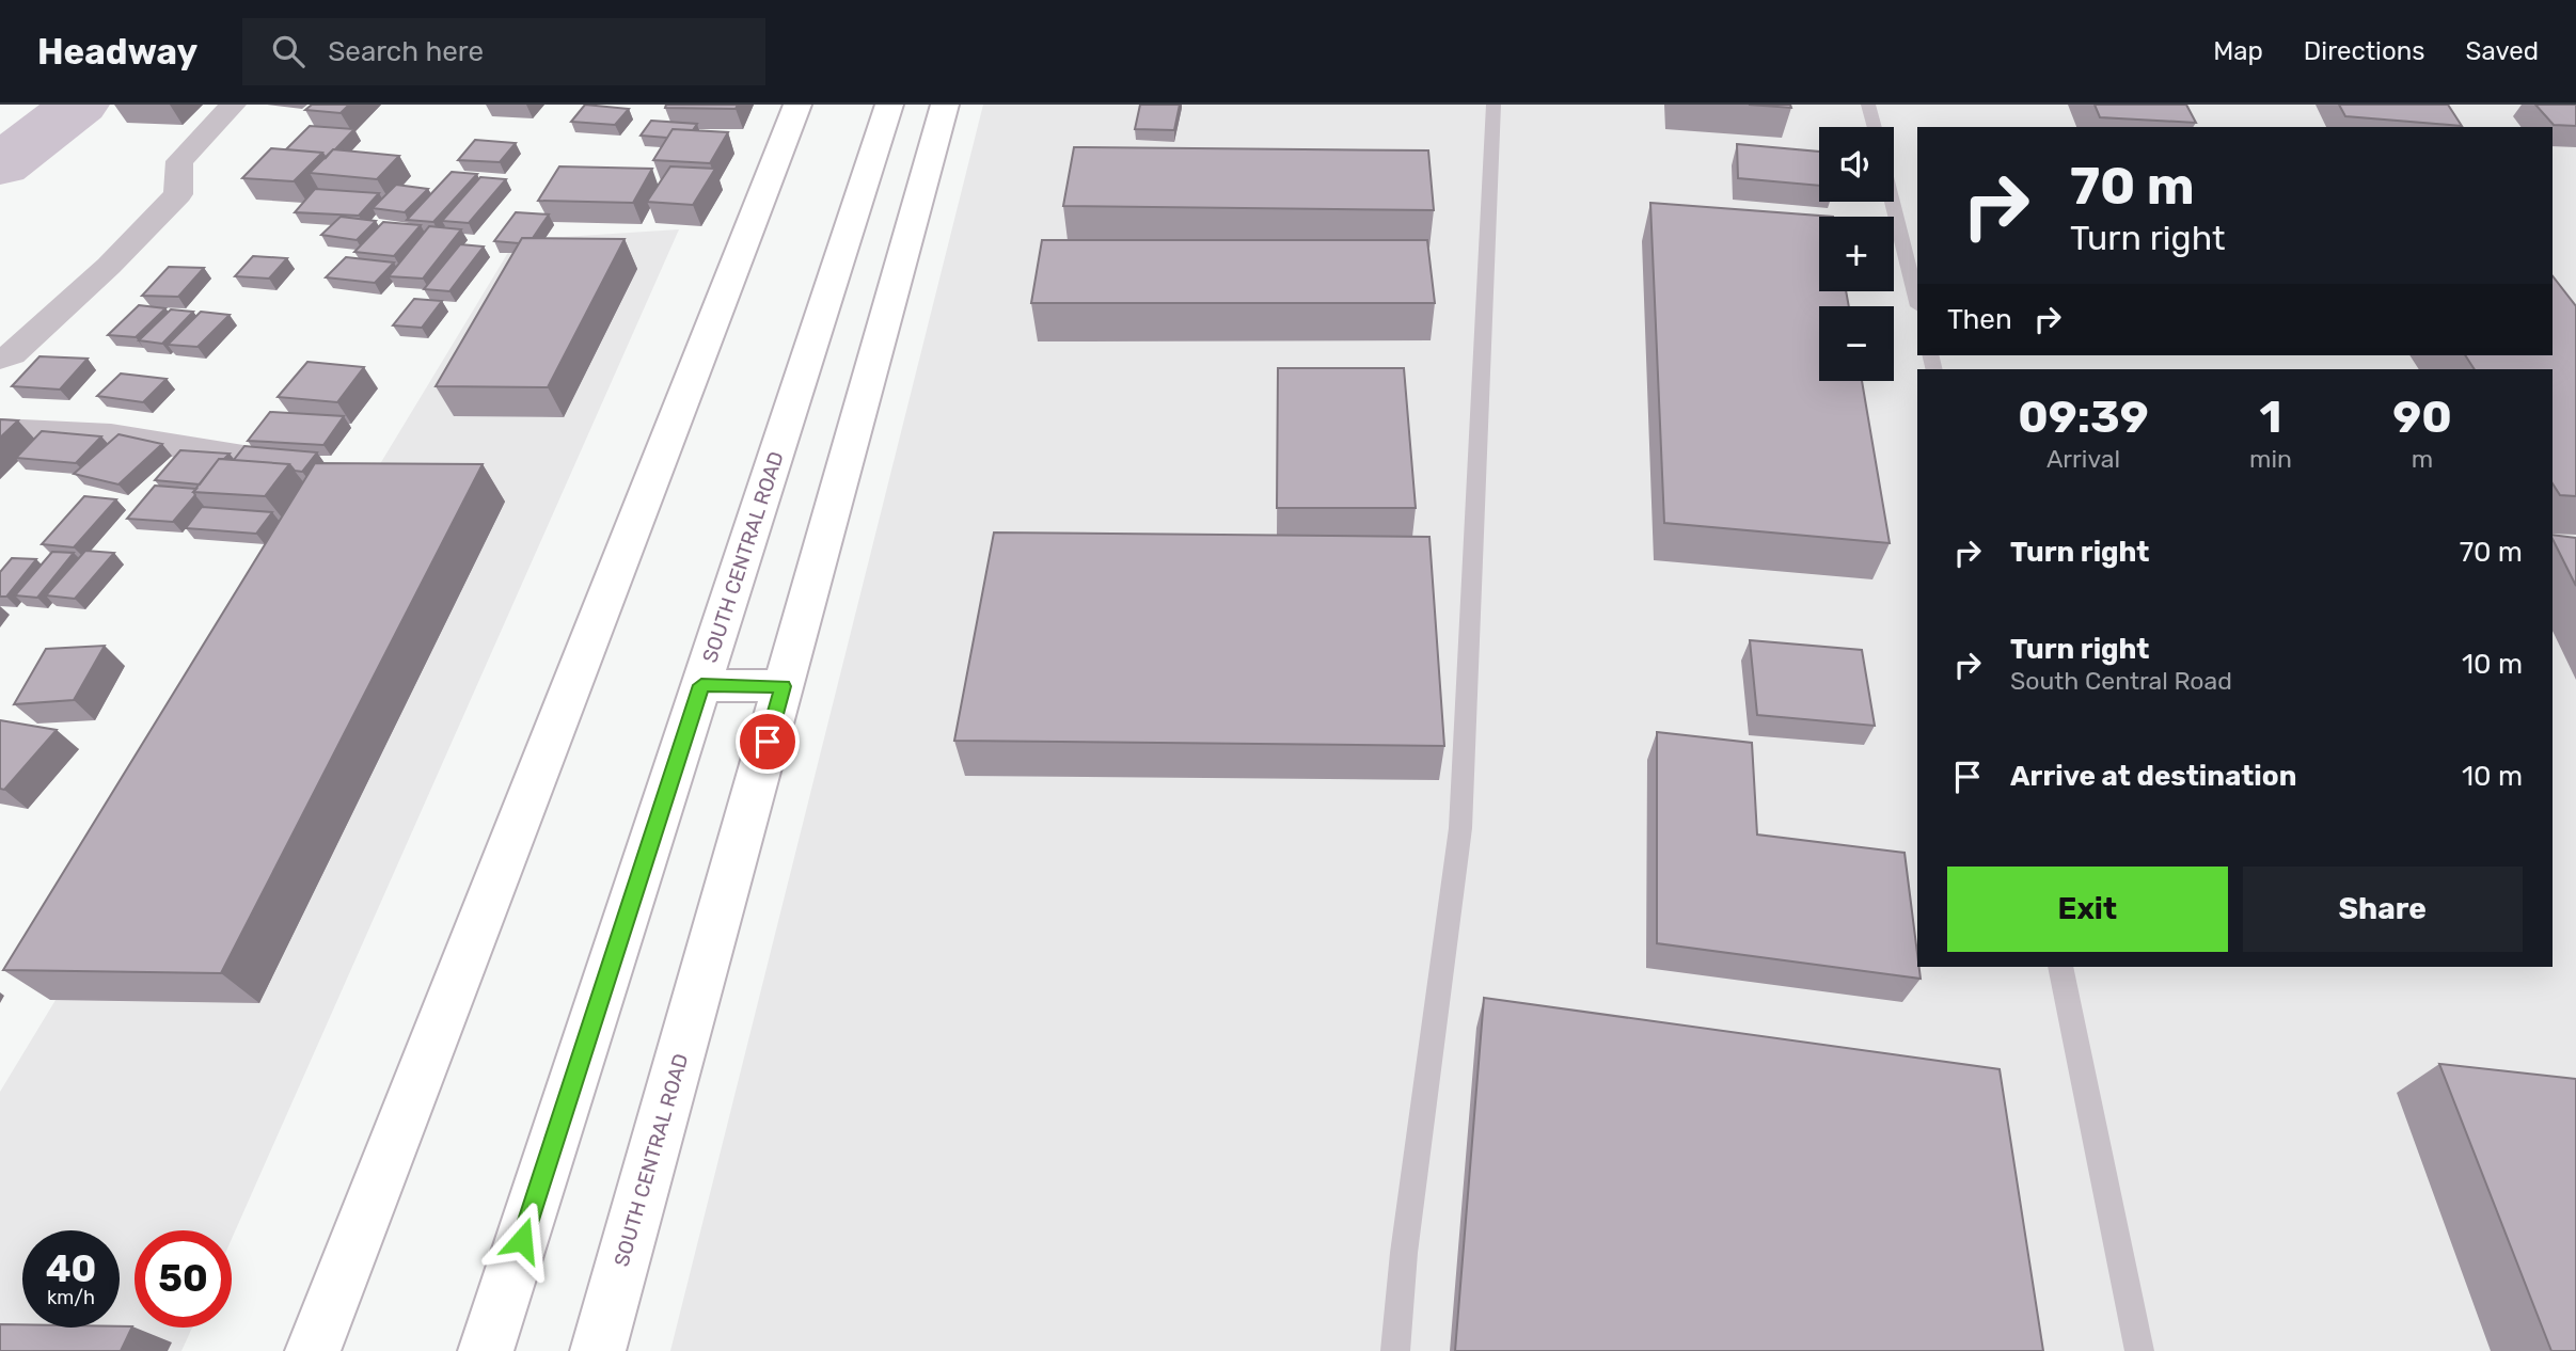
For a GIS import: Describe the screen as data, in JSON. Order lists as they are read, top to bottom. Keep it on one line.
{"streets":{"main road":["SOUTH CENTRAL ROAD"]},"page":{"header":"Headway","search":"Search here","nav":["Map","Directions","Saved"],"map_buttons":["+","−"],"turn":["70 m","Turn right"],"then":"Then","eta":["09:39","Arrival","1","min","90","m"],"list":[{"name":"Turn right","value":"70 m"},{"name":"Turn right","note":"South Central Road","value":"10 m"},{"name":"Arrive at destination","value":"10 m"}],"buttons":["Exit","Share"],"speed":"40 km/h","limit":"50"}}
